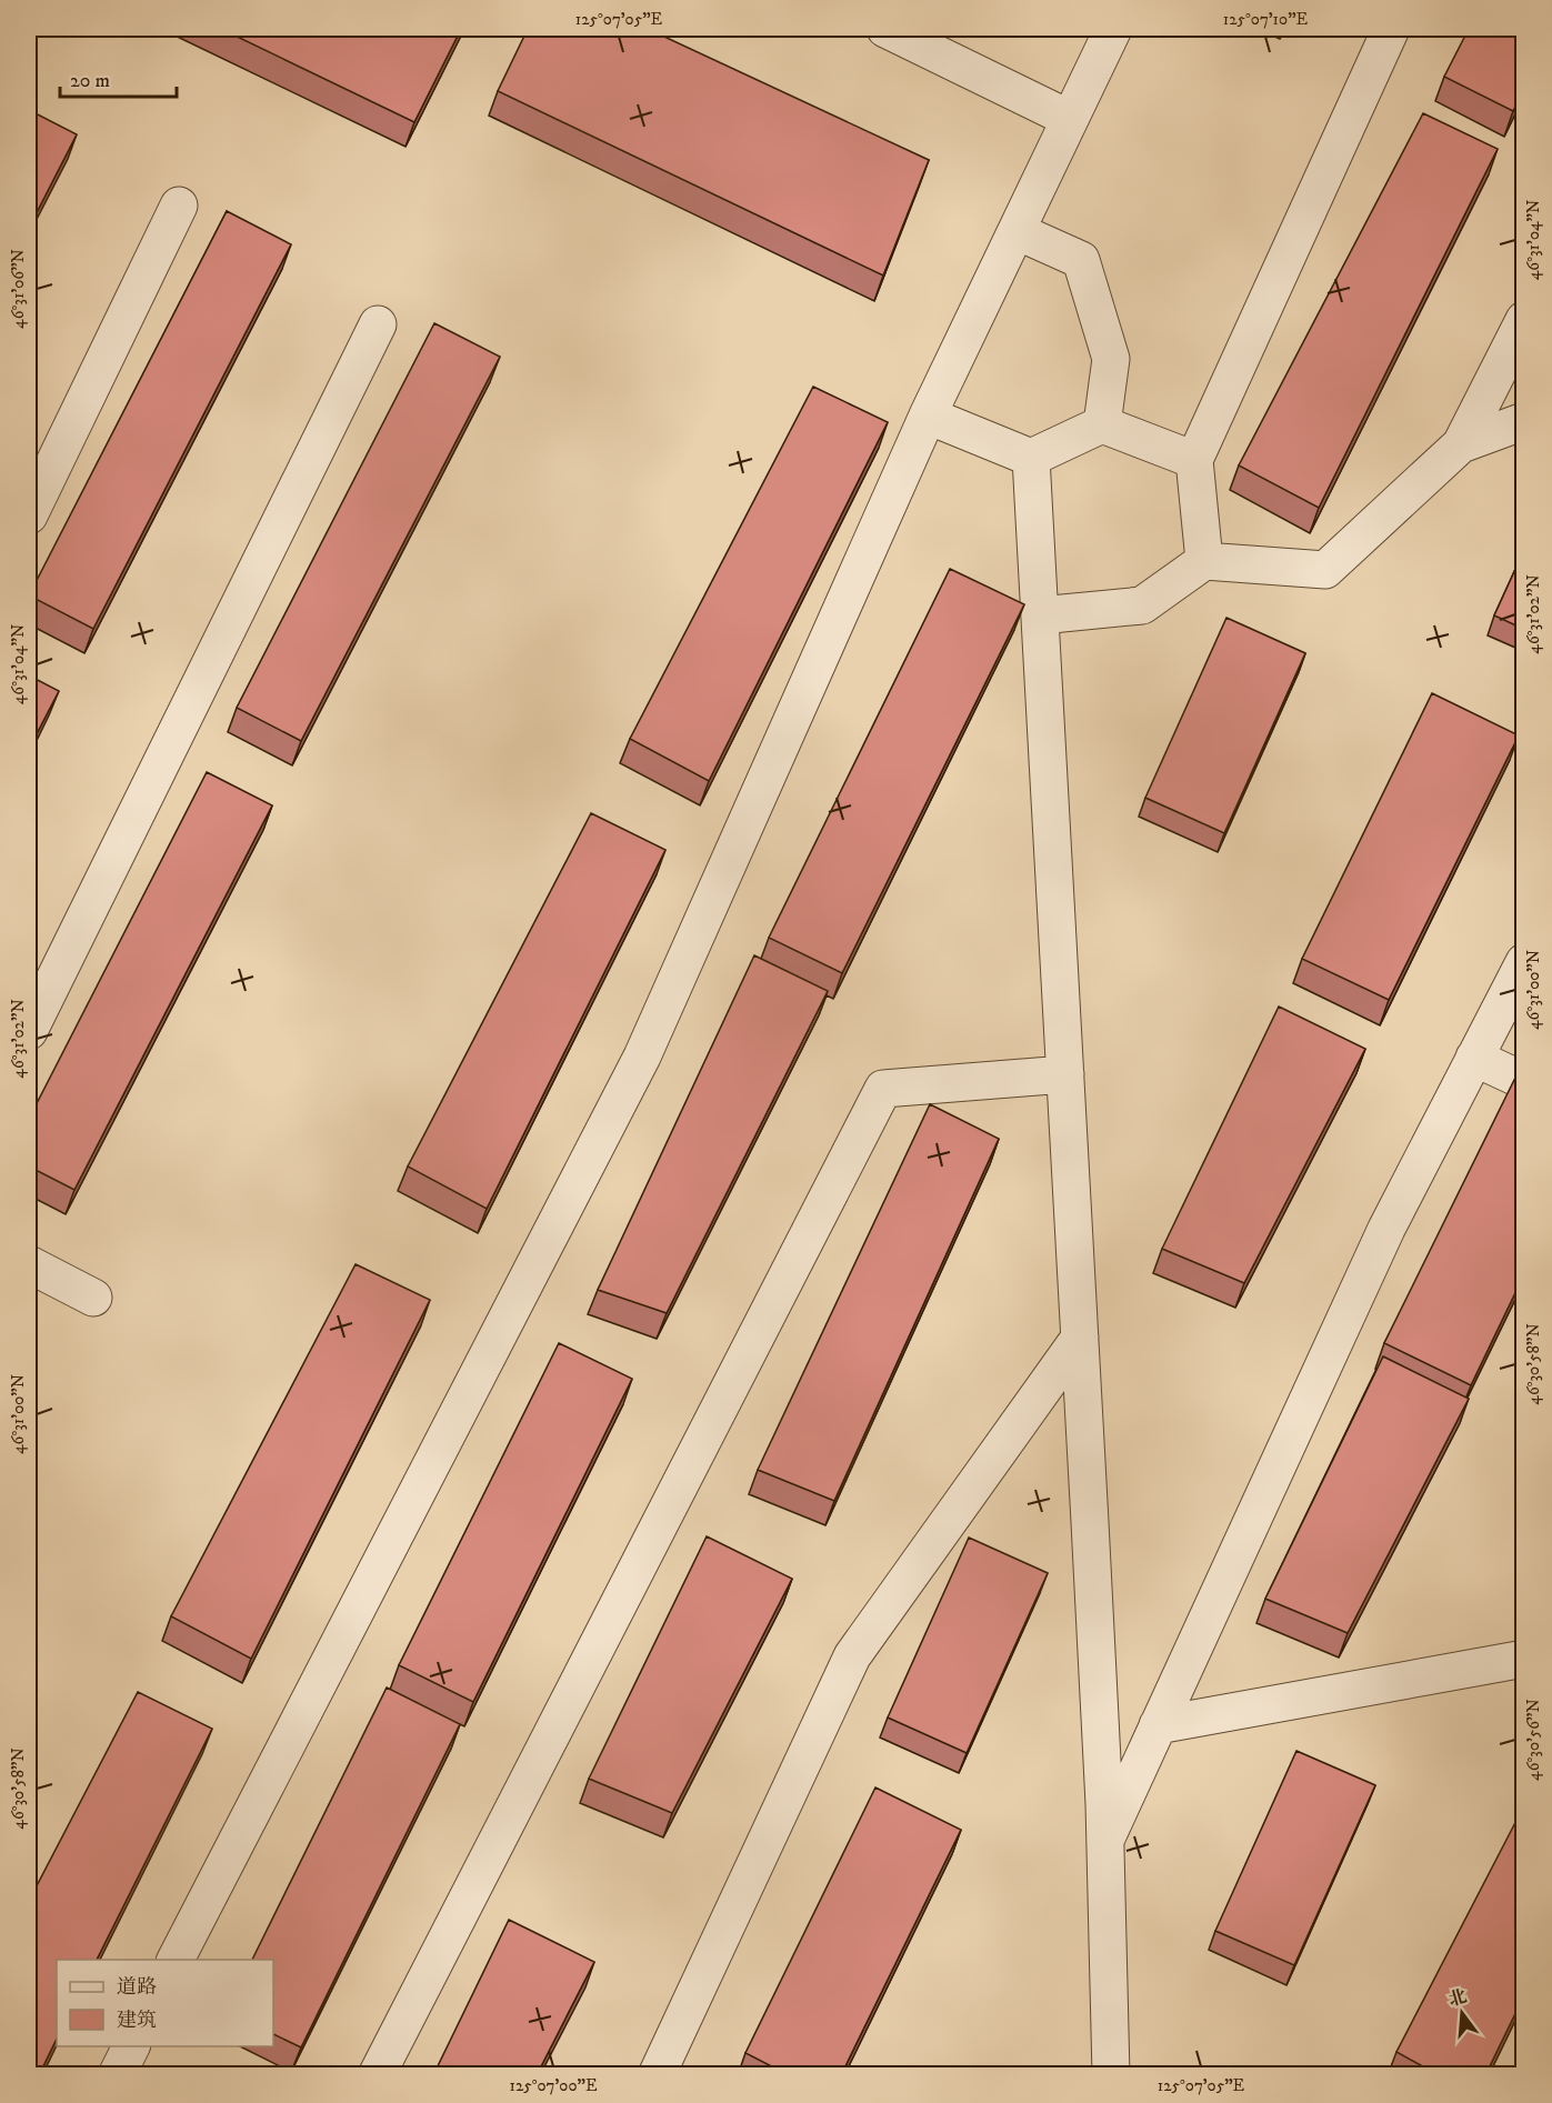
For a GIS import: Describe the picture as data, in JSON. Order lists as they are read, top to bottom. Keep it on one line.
{"legend":["道路","建筑"],"scale_bar":"20 m","north":"top","coordinates":["125°07'05\"E","125°07'10\"E","46°31'04\"N","46°31'06\"N","46°31'02\"N","46°31'00\"N","46°30'58\"N","46°30'56\"N","125°07'00\"E"]}
